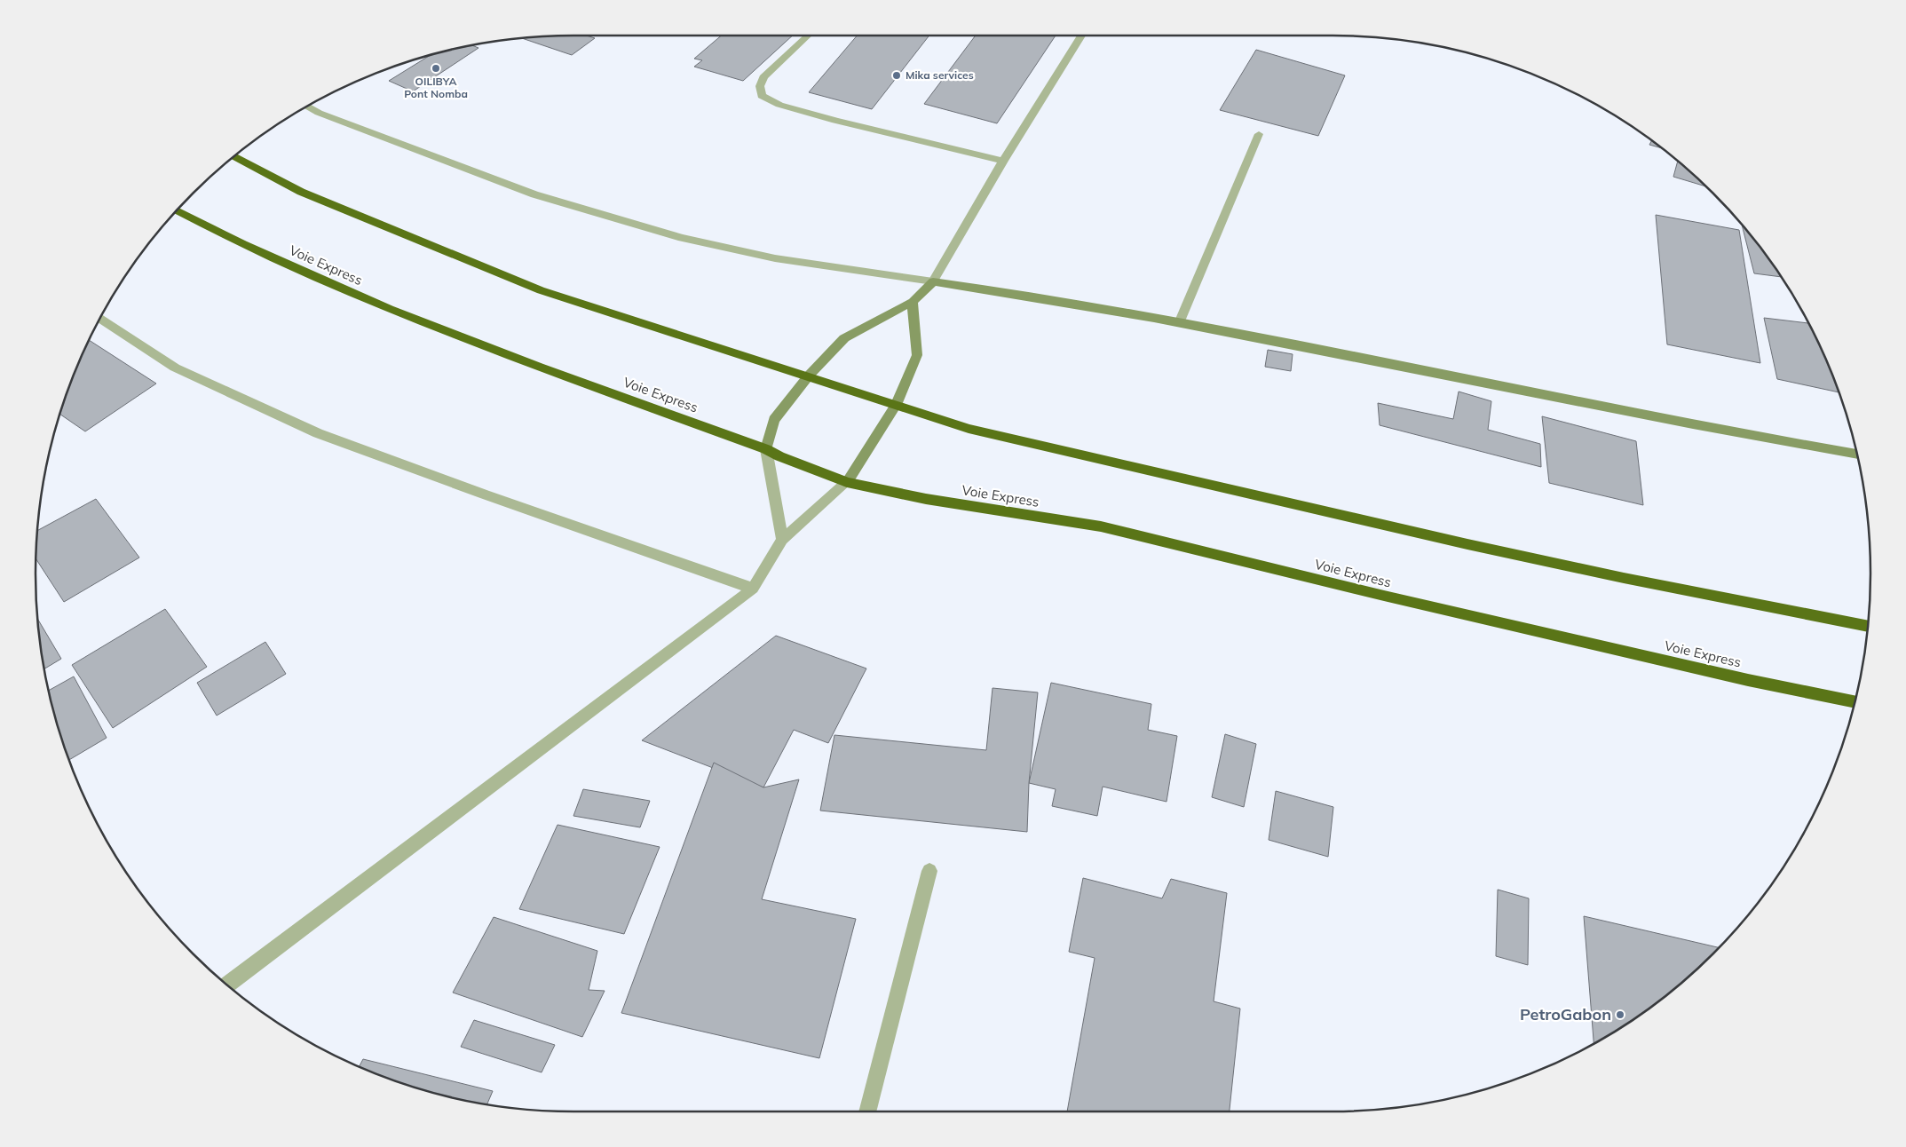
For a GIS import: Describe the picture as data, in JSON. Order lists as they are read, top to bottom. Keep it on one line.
{"streets":{"highway":["Voie Express"]},"places":["OILIBYA Pont Nomba","Mika services","PetroGabon"]}
